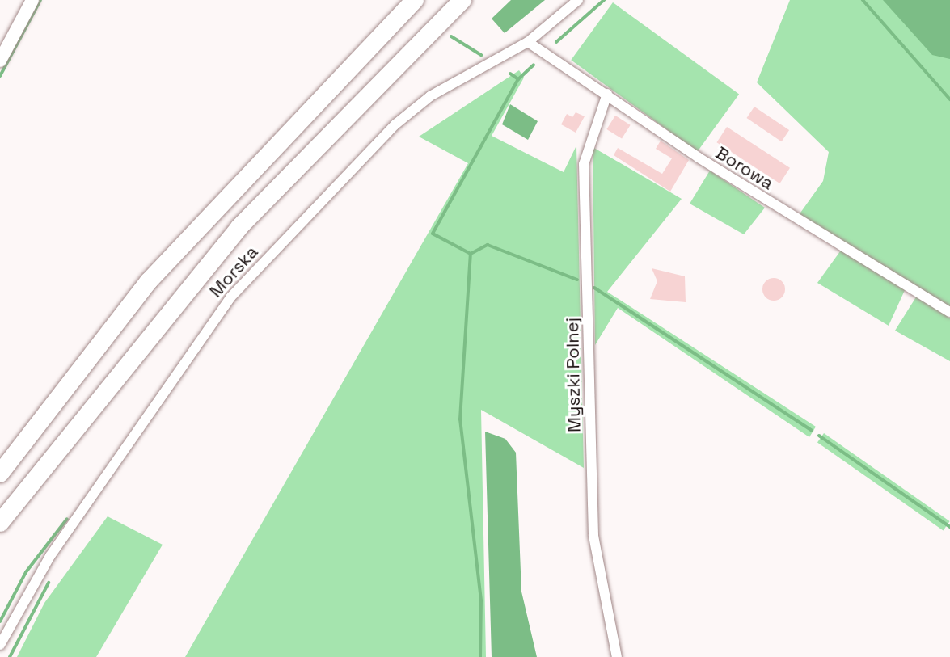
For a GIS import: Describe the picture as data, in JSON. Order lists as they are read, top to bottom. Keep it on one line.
{"streets":{"street":["Borowa","Morska","Myszki Polnej"]},"crossings":[["Borowa","Morska"],["Borowa","Myszki Polnej"]]}
